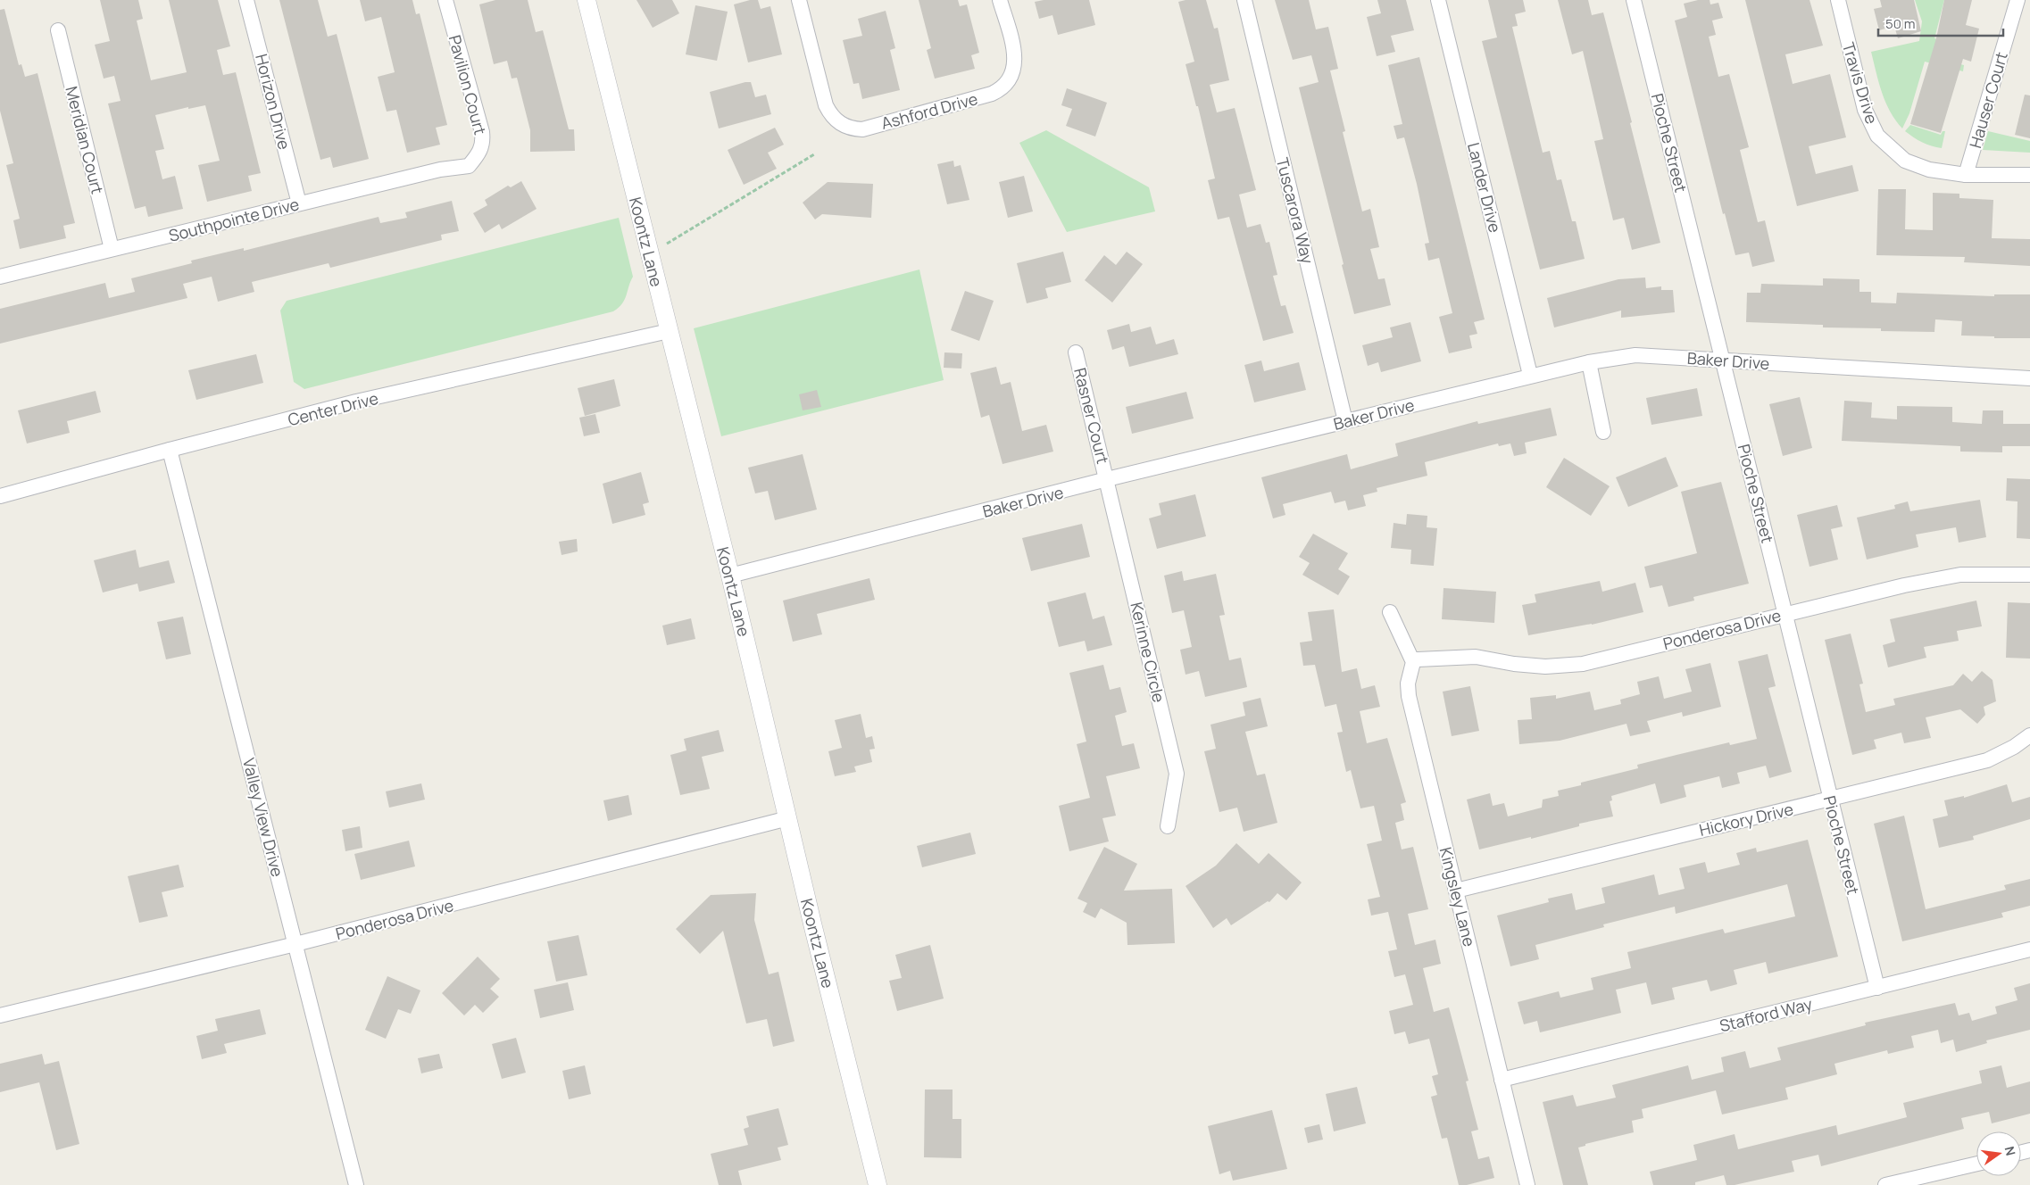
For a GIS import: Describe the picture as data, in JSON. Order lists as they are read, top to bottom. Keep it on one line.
{"streets":{"street":["Travis Drive","Pavilion Court","Hauser Court","Horizon Drive","Ashford Drive","Meridian Court","Pioche Street","Lander Drive","Tuscarora Way","Southpointe Drive","Koontz Lane","Baker Drive","Center Drive","Rasner Court","Ponderosa Drive","Kerinne Circle","Valley View Drive","Hickory Drive","Kingsley Lane","Stafford Way"]},"crossings":[["Travis Drive","Hauser Court"],["Pavilion Court","Southpointe Drive"],["Horizon Drive","Southpointe Drive"],["Meridian Court","Southpointe Drive"],["Pioche Street","Baker Drive"],["Pioche Street","Ponderosa Drive"],["Pioche Street","Hickory Drive"],["Pioche Street","Stafford Way"],["Lander Drive","Baker Drive"],["Tuscarora Way","Baker Drive"],["Koontz Lane","Baker Drive"],["Koontz Lane","Center Drive"],["Koontz Lane","Ponderosa Drive"],["Baker Drive","Rasner Court"],["Baker Drive","Kerinne Circle"],["Center Drive","Valley View Drive"],["Rasner Court","Kerinne Circle"],["Ponderosa Drive","Valley View Drive"],["Ponderosa Drive","Kingsley Lane"],["Hickory Drive","Kingsley Lane"],["Kingsley Lane","Stafford Way"]],"scale_bar":"50 m","north":"right"}
